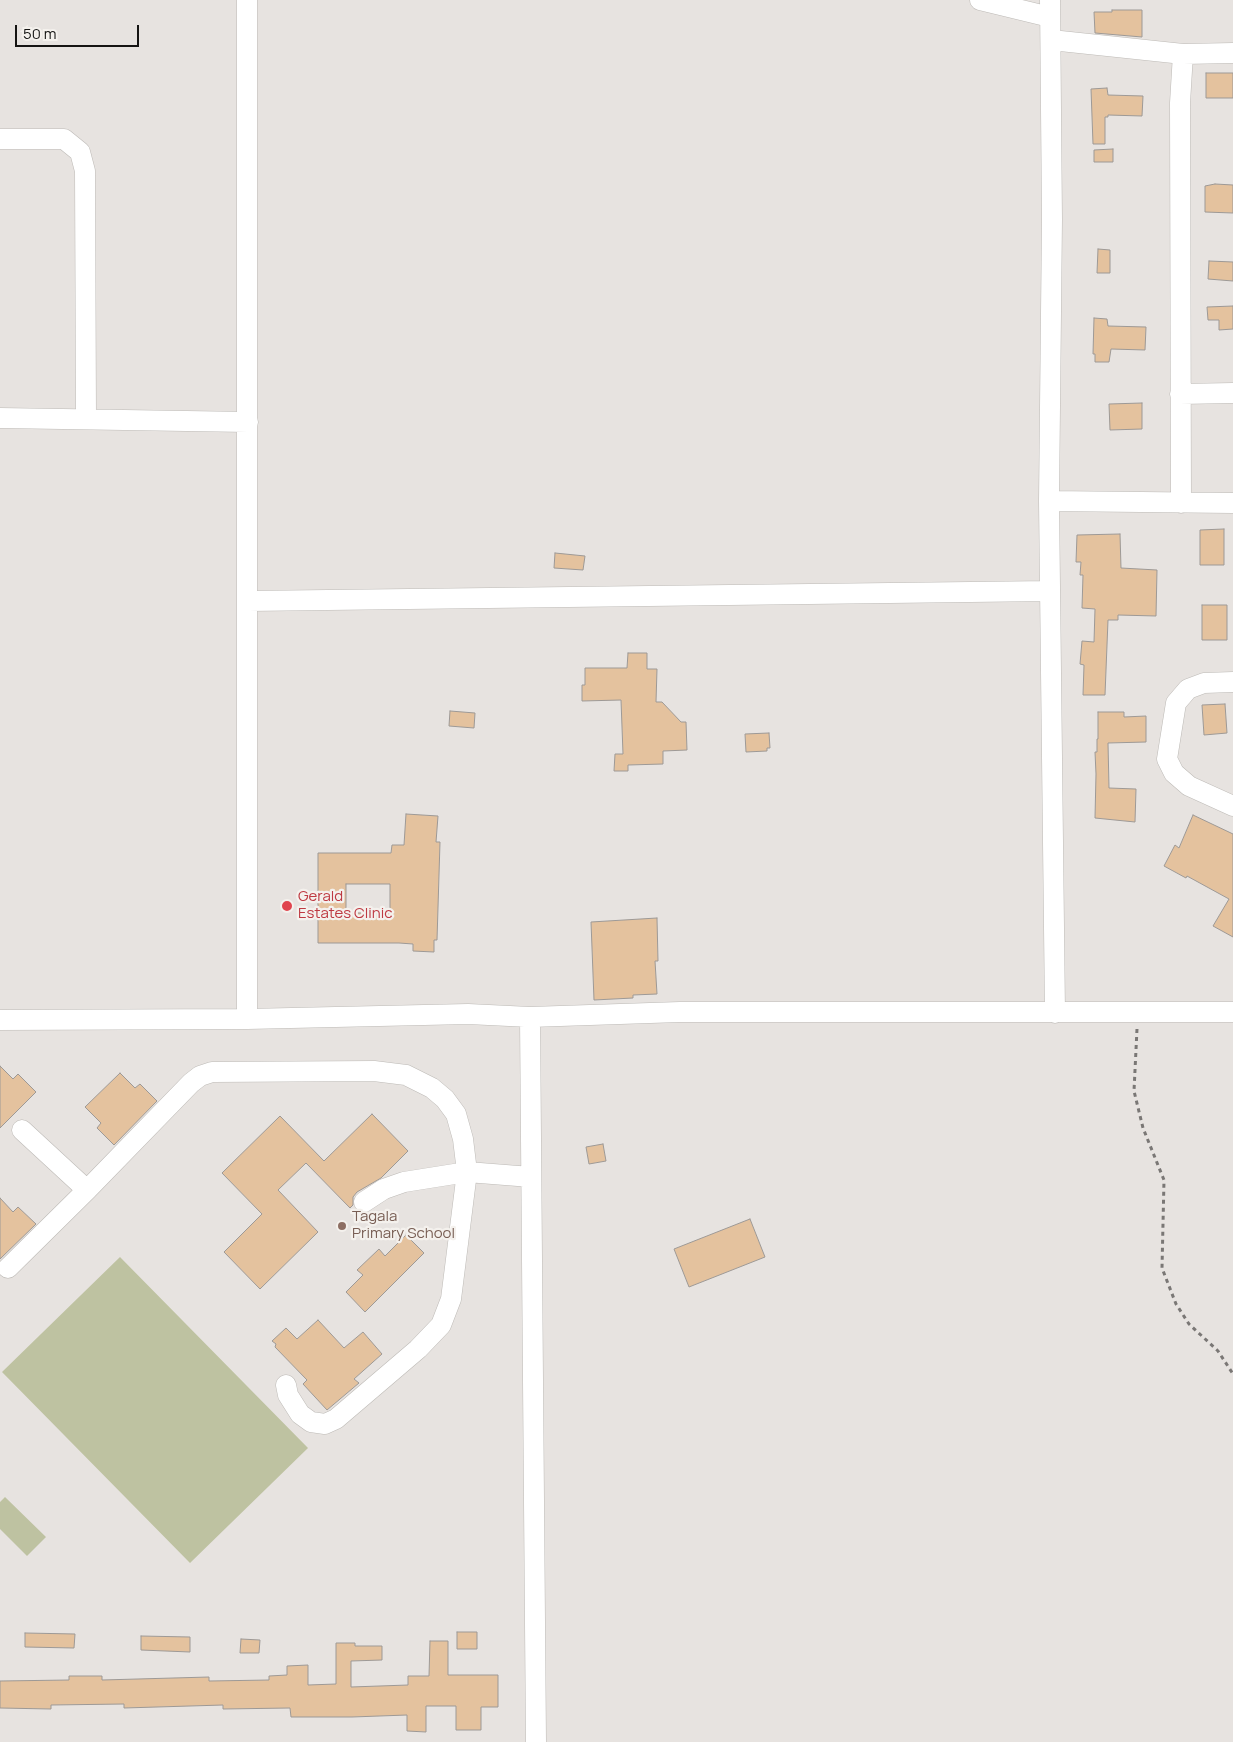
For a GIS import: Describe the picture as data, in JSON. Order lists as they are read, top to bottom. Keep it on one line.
{"places":["Gerald Estates Clinic","Tagala Primary School"],"scale_bar":"50 m"}
